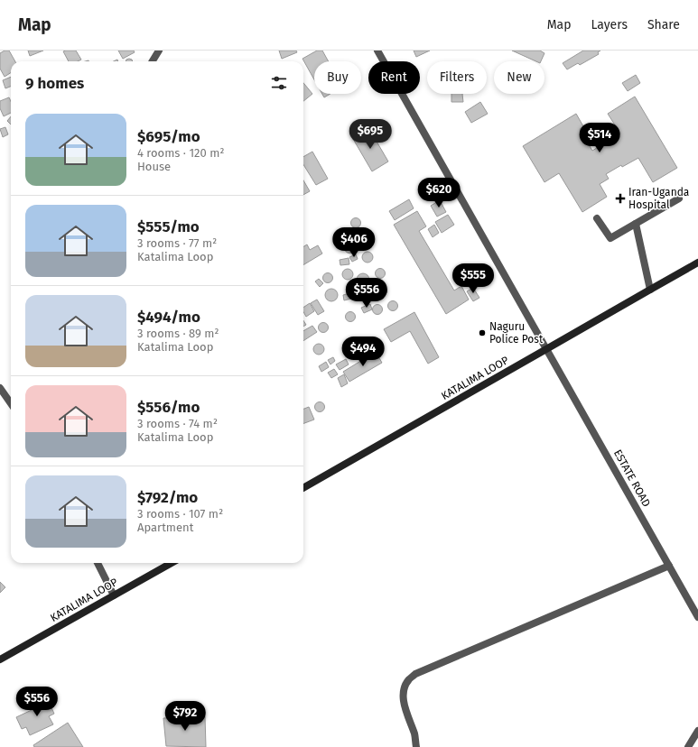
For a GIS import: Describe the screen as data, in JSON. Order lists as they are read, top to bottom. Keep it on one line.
{"streets":{"street":["KATALIMA LOOP","ESTATE ROAD"]},"crossings":[["KATALIMA LOOP","ESTATE ROAD"]],"places":{"health":["Iran-Uganda Hospital"],"other":["Naguru Police Post"]},"page":{"header":"Map","nav":["Map","Layers","Share"],"chip":["Buy","Rent","Filters","New"],"heading":"9 homes","list":[{"name":"$695/mo","note":"4 rooms · 120 m² · House"},{"name":"$555/mo","note":"3 rooms · 77 m² · Katalima Loop"},{"name":"$494/mo","note":"3 rooms · 89 m² · Katalima Loop"},{"name":"$556/mo","note":"3 rooms · 74 m² · Katalima Loop"},{"name":"$792/mo","note":"3 rooms · 107 m² · Apartment"}],"price":["$695","$514","$620","$406","$555","$556","$494","$556","$792"]}}
